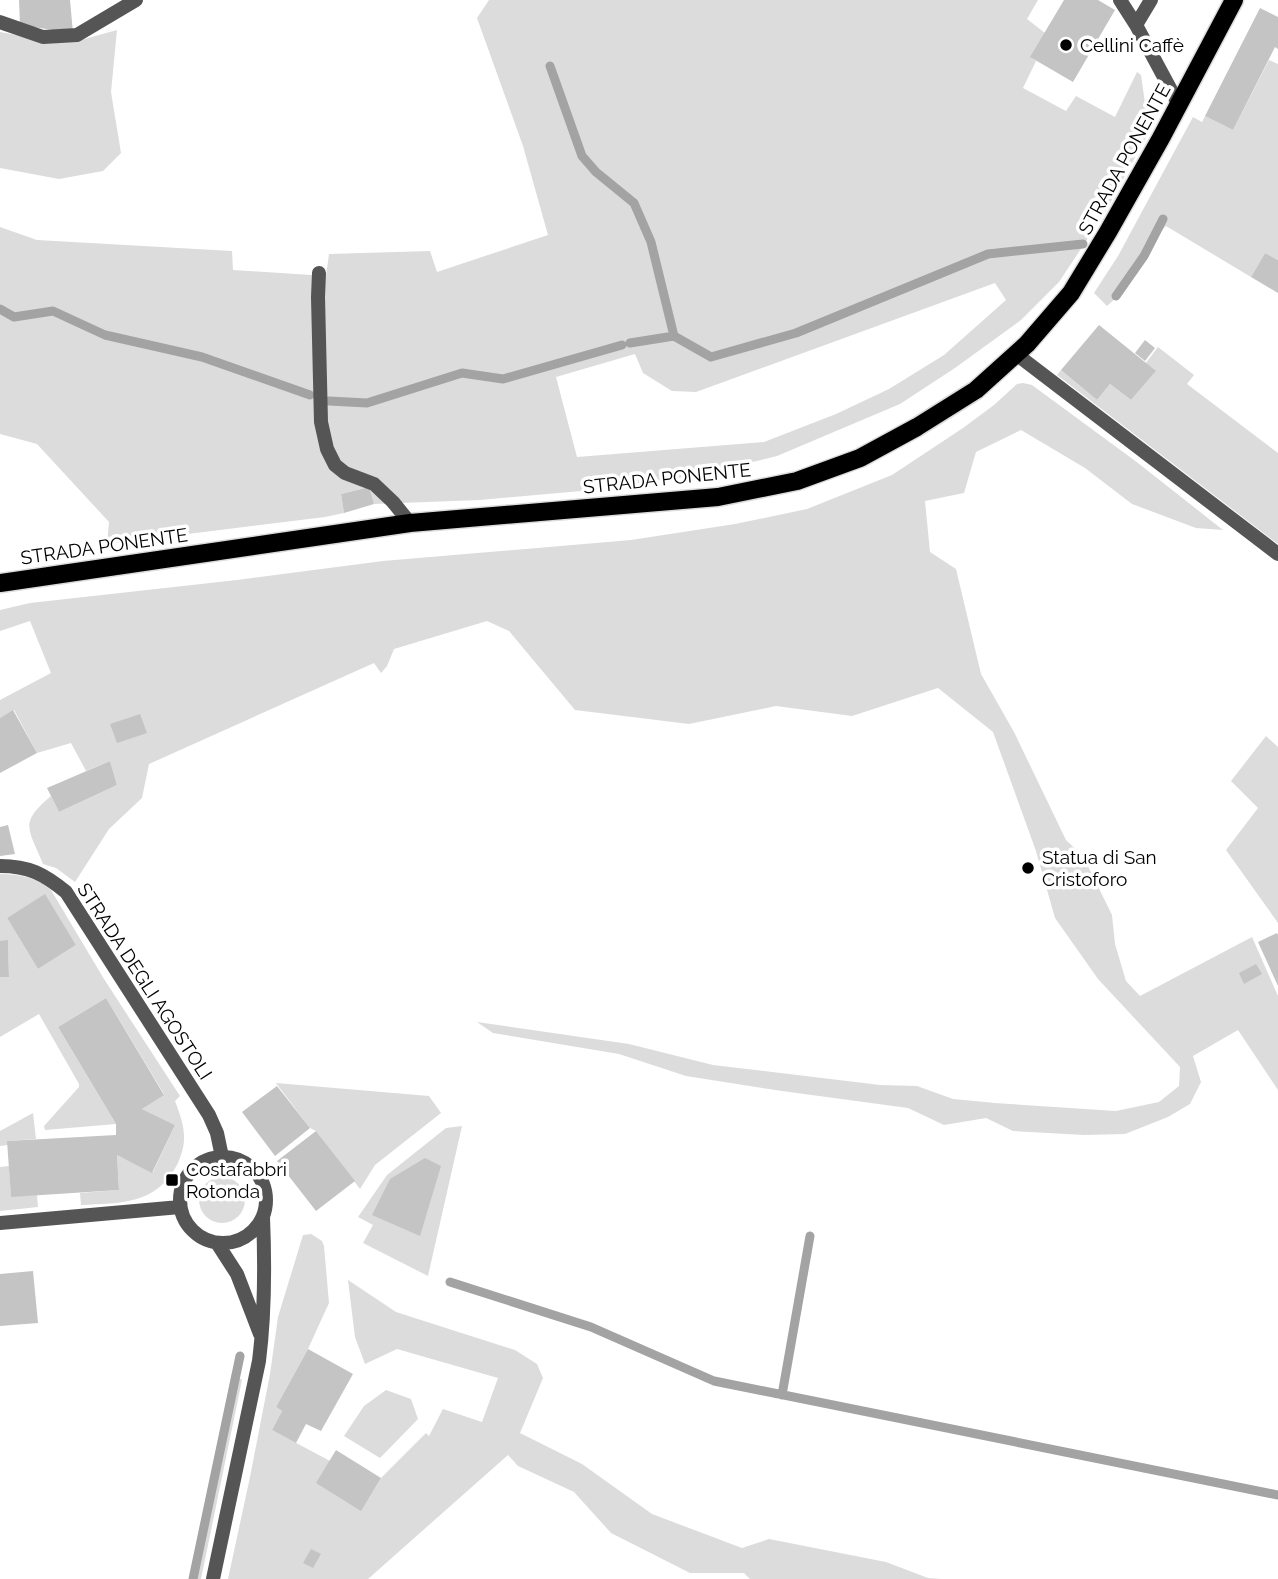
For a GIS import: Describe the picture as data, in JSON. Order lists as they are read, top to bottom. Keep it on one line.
{"streets":{"main road":["STRADA PONENTE"],"street":["STRADA DEGLI AGOSTOLI"]},"places":{"other":["Cellini Caffè","Statua di San Cristoforo"],"transit":["Costafabbri Rotonda"]}}
